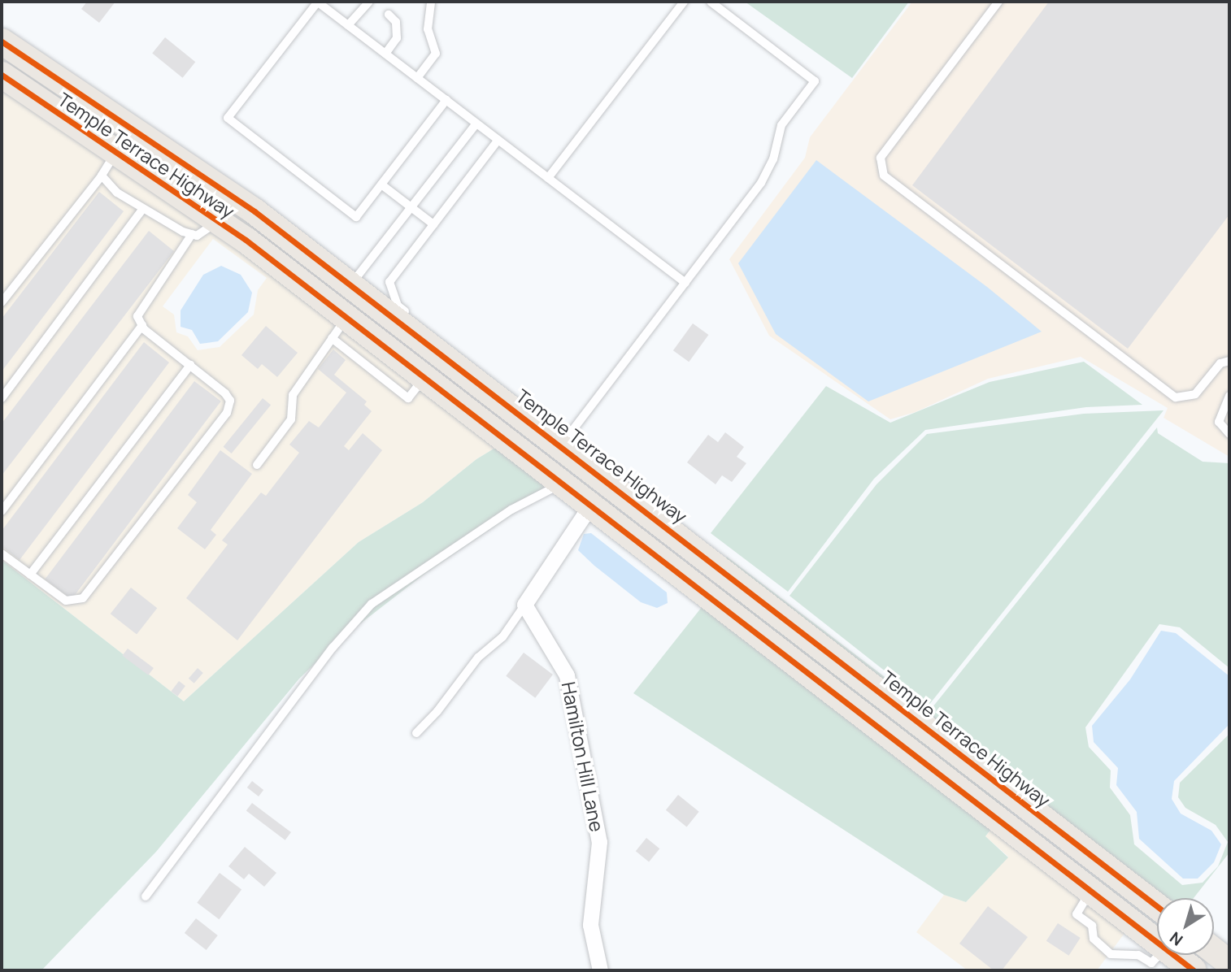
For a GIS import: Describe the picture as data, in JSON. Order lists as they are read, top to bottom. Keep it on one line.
{"streets":{"main road":["Temple Terrace Highway"],"street":["Hamilton Hill Lane"]},"north":"bottom left"}
